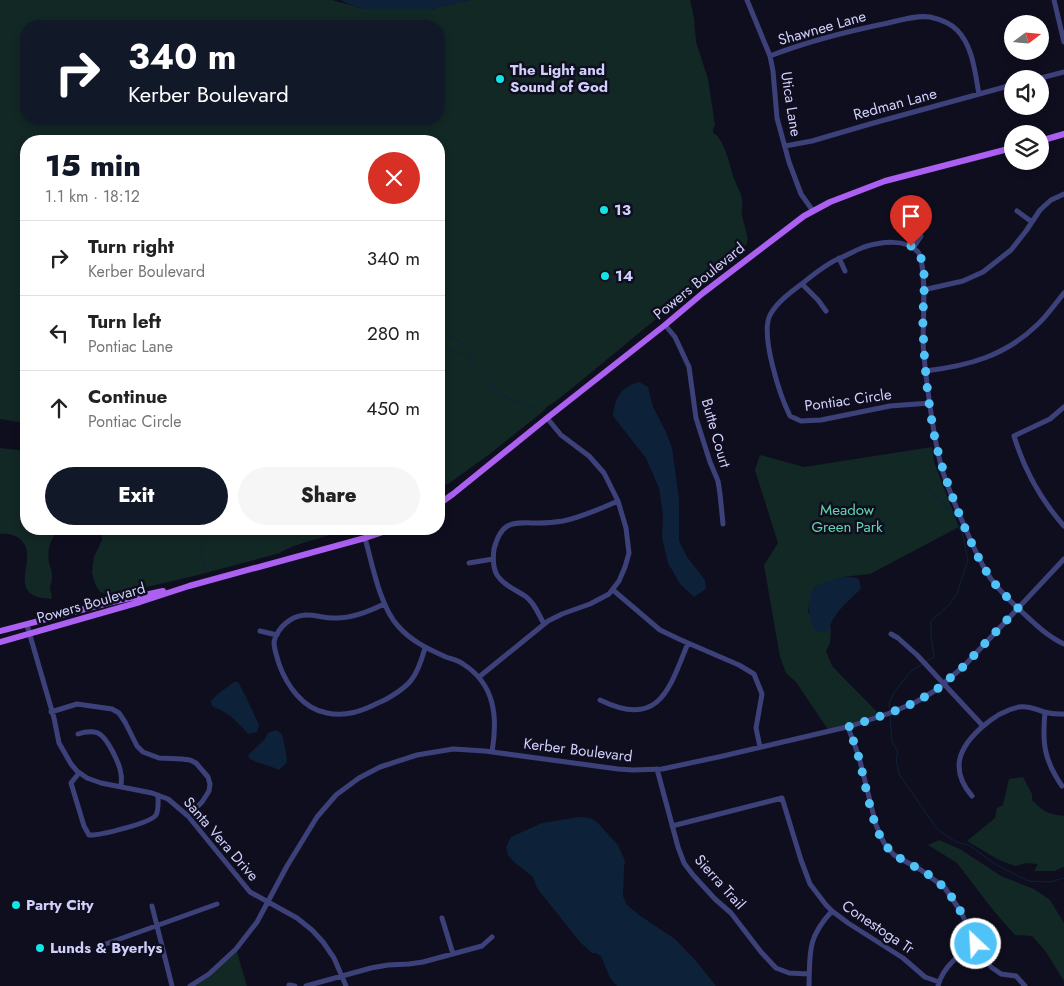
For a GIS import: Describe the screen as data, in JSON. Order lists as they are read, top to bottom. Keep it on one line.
{"streets":{"main road":["Powers Boulevard"],"street":["Shawnee Lane","Utica Lane","Redman Lane","Pontiac Circle","Butte Court","Kerber Boulevard","Santa Vera Drive","Sierra Trail","Conestoga Tr"]},"crossings":[["Shawnee Lane","Utica Lane"],["Shawnee Lane","Redman Lane"],["Utica Lane","Redman Lane"],["Utica Lane","Powers Boulevard"],["Powers Boulevard","Butte Court"],["Kerber Boulevard","Santa Vera Drive"],["Kerber Boulevard","Sierra Trail"],["Sierra Trail","Conestoga Tr"]],"parks":["Meadow Green Park"],"places":["The Light and Sound of God","13","14","Party City","Lunds & Byerlys"],"north":"right","page":{"turn":["340 m","Kerber Boulevard"],"heading":["15 min","1.1 km · 18:12"],"list":[{"name":"Turn right","note":"Kerber Boulevard","value":"340 m"},{"name":"Turn left","note":"Pontiac Lane","value":"280 m"},{"name":"Continue","note":"Pontiac Circle","value":"450 m"}],"buttons":["Exit","Share"]}}
